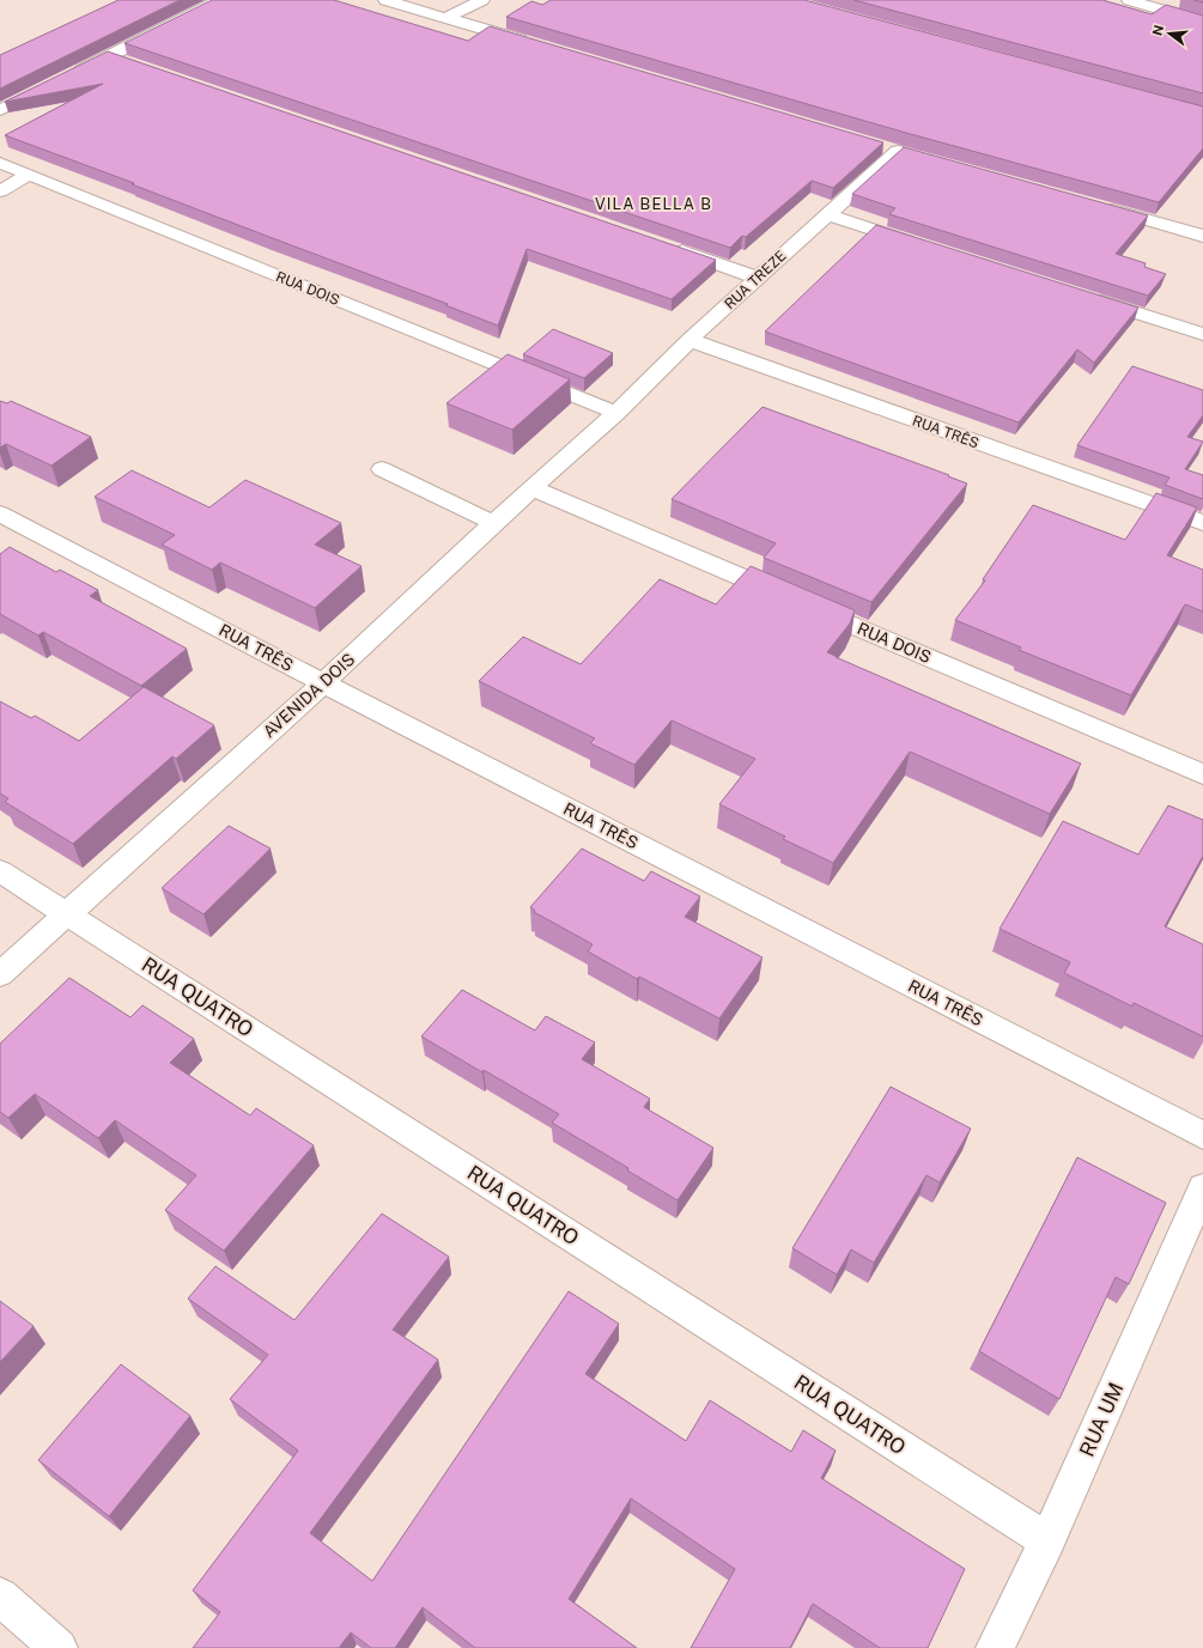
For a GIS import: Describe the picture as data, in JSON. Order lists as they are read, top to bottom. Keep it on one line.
{"streets":{"street":["RUA TREZE","RUA DOIS","RUA TRÊS","AVENIDA DOIS","RUA QUATRO","RUA UM"]},"crossings":[["RUA TREZE","RUA DOIS"],["RUA TREZE","RUA TRÊS"],["RUA TREZE","AVENIDA DOIS"],["RUA DOIS","AVENIDA DOIS"],["RUA TRÊS","AVENIDA DOIS"],["AVENIDA DOIS","RUA QUATRO"],["RUA QUATRO","RUA UM"]],"districts":["VILA BELLA B"],"north":"left"}
